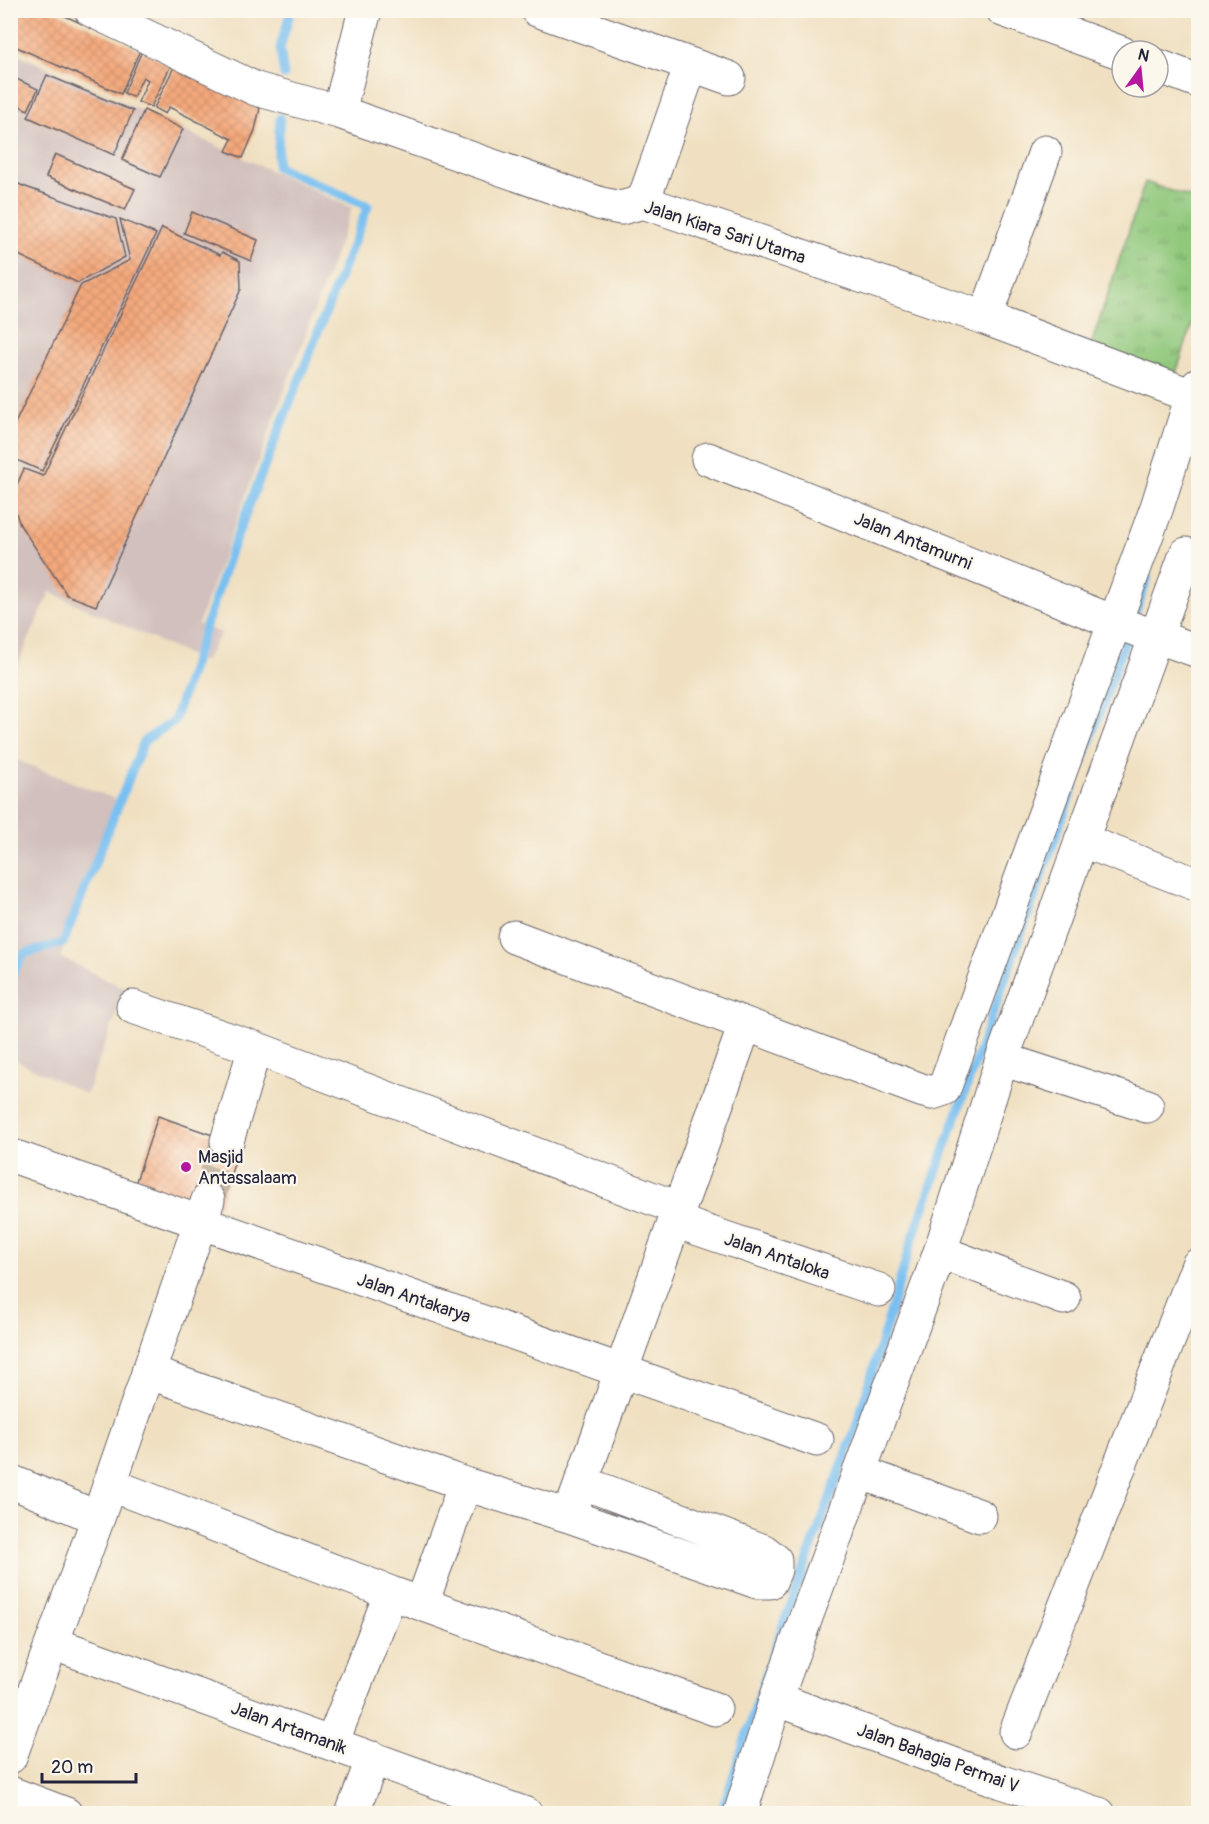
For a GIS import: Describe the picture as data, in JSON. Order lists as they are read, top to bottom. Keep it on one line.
{"streets":{"street":["Jalan Kiara Sari Utama","Jalan Antamurni","Jalan Antaloka","Jalan Antakarya","Jalan Artamanik","Jalan Bahagia Permai V"]},"places":["Masjid Antassalaam"],"scale_bar":"20 m","north":"top"}
